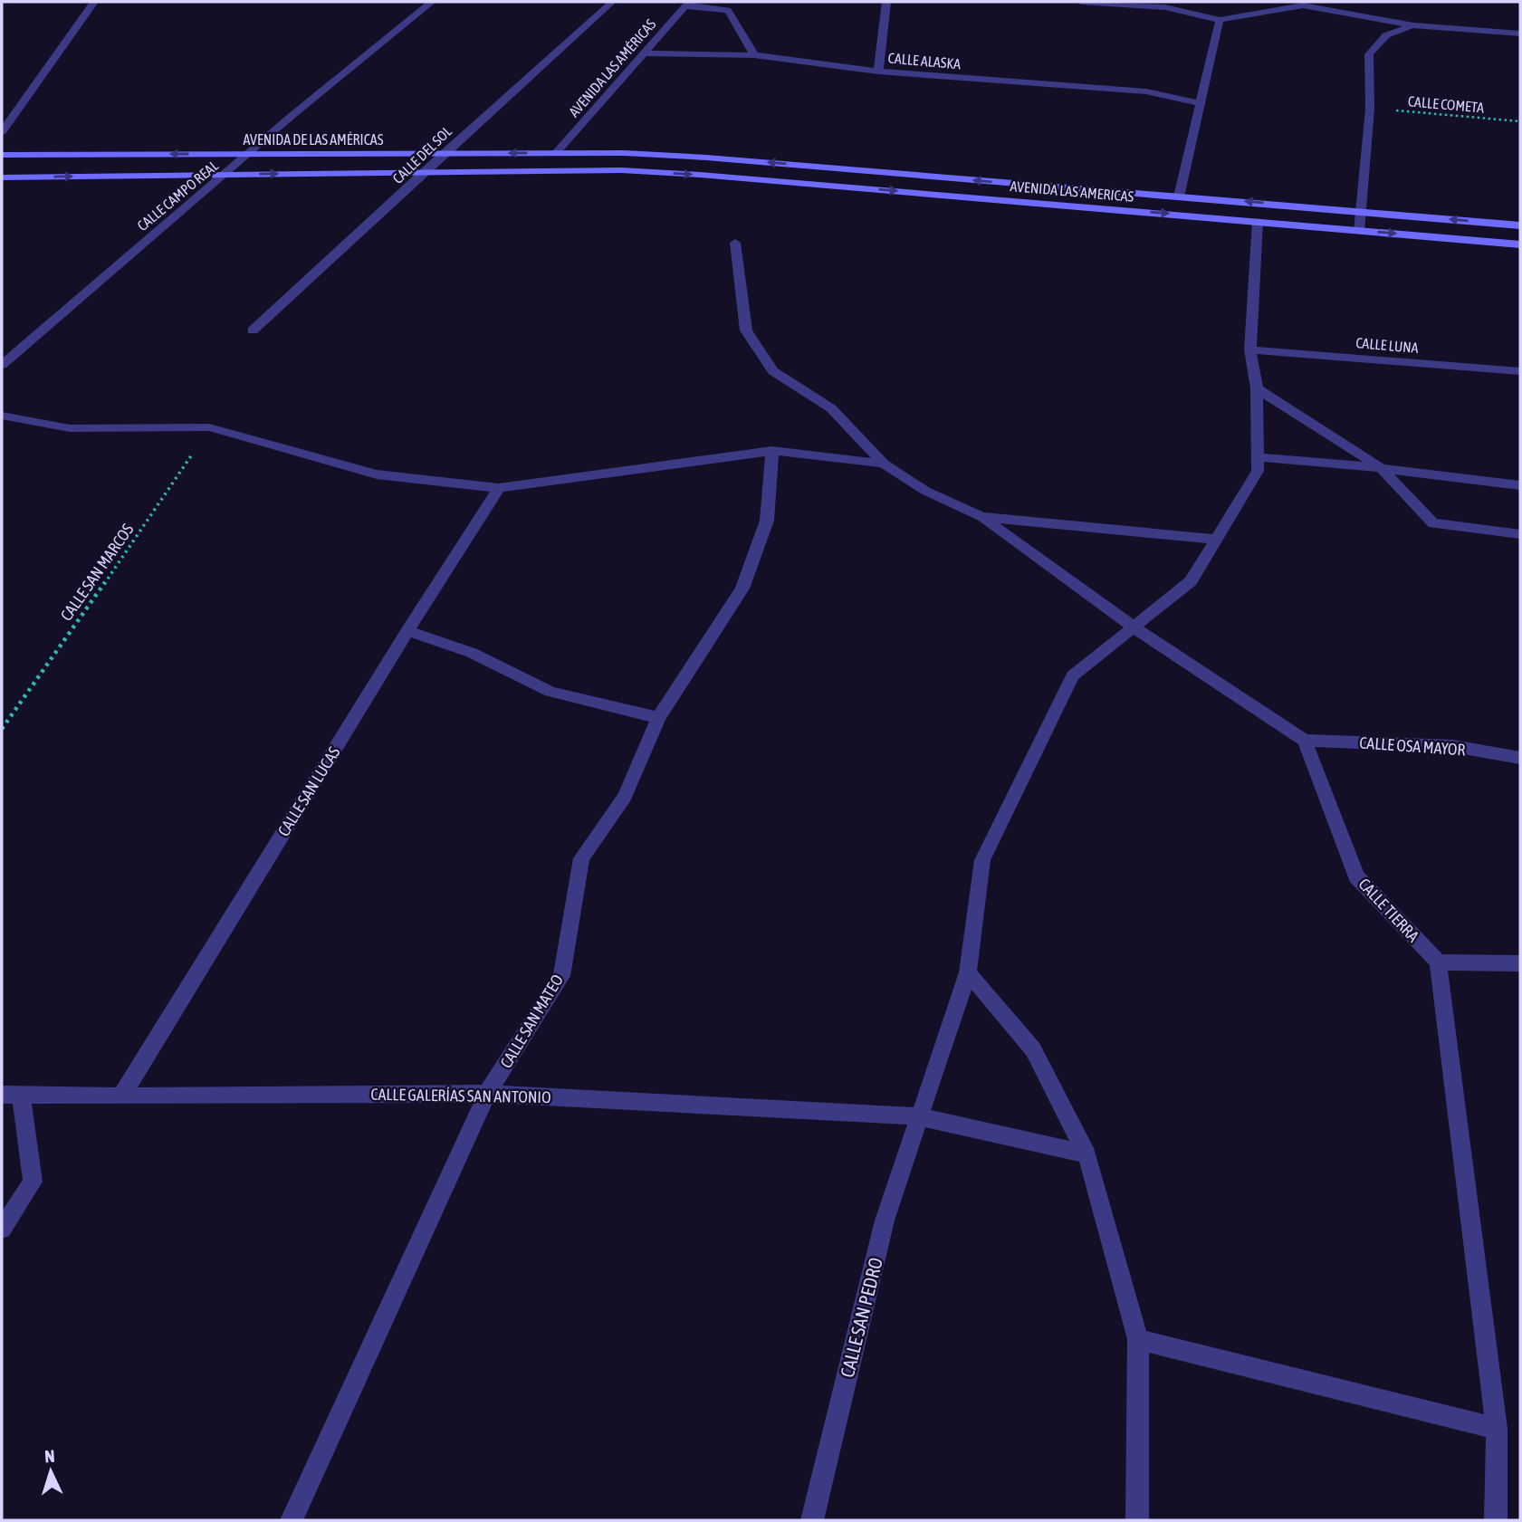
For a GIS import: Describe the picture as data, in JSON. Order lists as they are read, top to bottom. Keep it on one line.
{"streets":{"street":["CALLE ALASKA","AVENIDA LAS AMÉRICAS","AVENIDA DE LAS AMÉRICAS","CALLE DEL SOL","AVENIDA LAS AMERICAS","CALLE CAMPO REAL","CALLE LUNA","CALLE OSA MAYOR","CALLE SAN LUCAS","CALLE TIERRA","CALLE SAN MATEO","CALLE GALERÍAS SAN ANTONIO","CALLE SAN PEDRO"],"path":["CALLE COMETA","CALLE SAN MARCOS"]},"crossings":[["CALLE ALASKA","AVENIDA LAS AMÉRICAS"],["AVENIDA LAS AMÉRICAS","AVENIDA DE LAS AMÉRICAS"],["AVENIDA DE LAS AMÉRICAS","CALLE DEL SOL"],["AVENIDA DE LAS AMÉRICAS","AVENIDA LAS AMERICAS"],["AVENIDA DE LAS AMÉRICAS","CALLE CAMPO REAL"],["CALLE DEL SOL","AVENIDA LAS AMERICAS"],["AVENIDA LAS AMERICAS","CALLE SAN PEDRO"],["CALLE LUNA","CALLE SAN PEDRO"],["CALLE OSA MAYOR","CALLE TIERRA"],["CALLE SAN LUCAS","CALLE GALERÍAS SAN ANTONIO"],["CALLE SAN MATEO","CALLE GALERÍAS SAN ANTONIO"],["CALLE GALERÍAS SAN ANTONIO","CALLE SAN PEDRO"]],"north":"top"}
